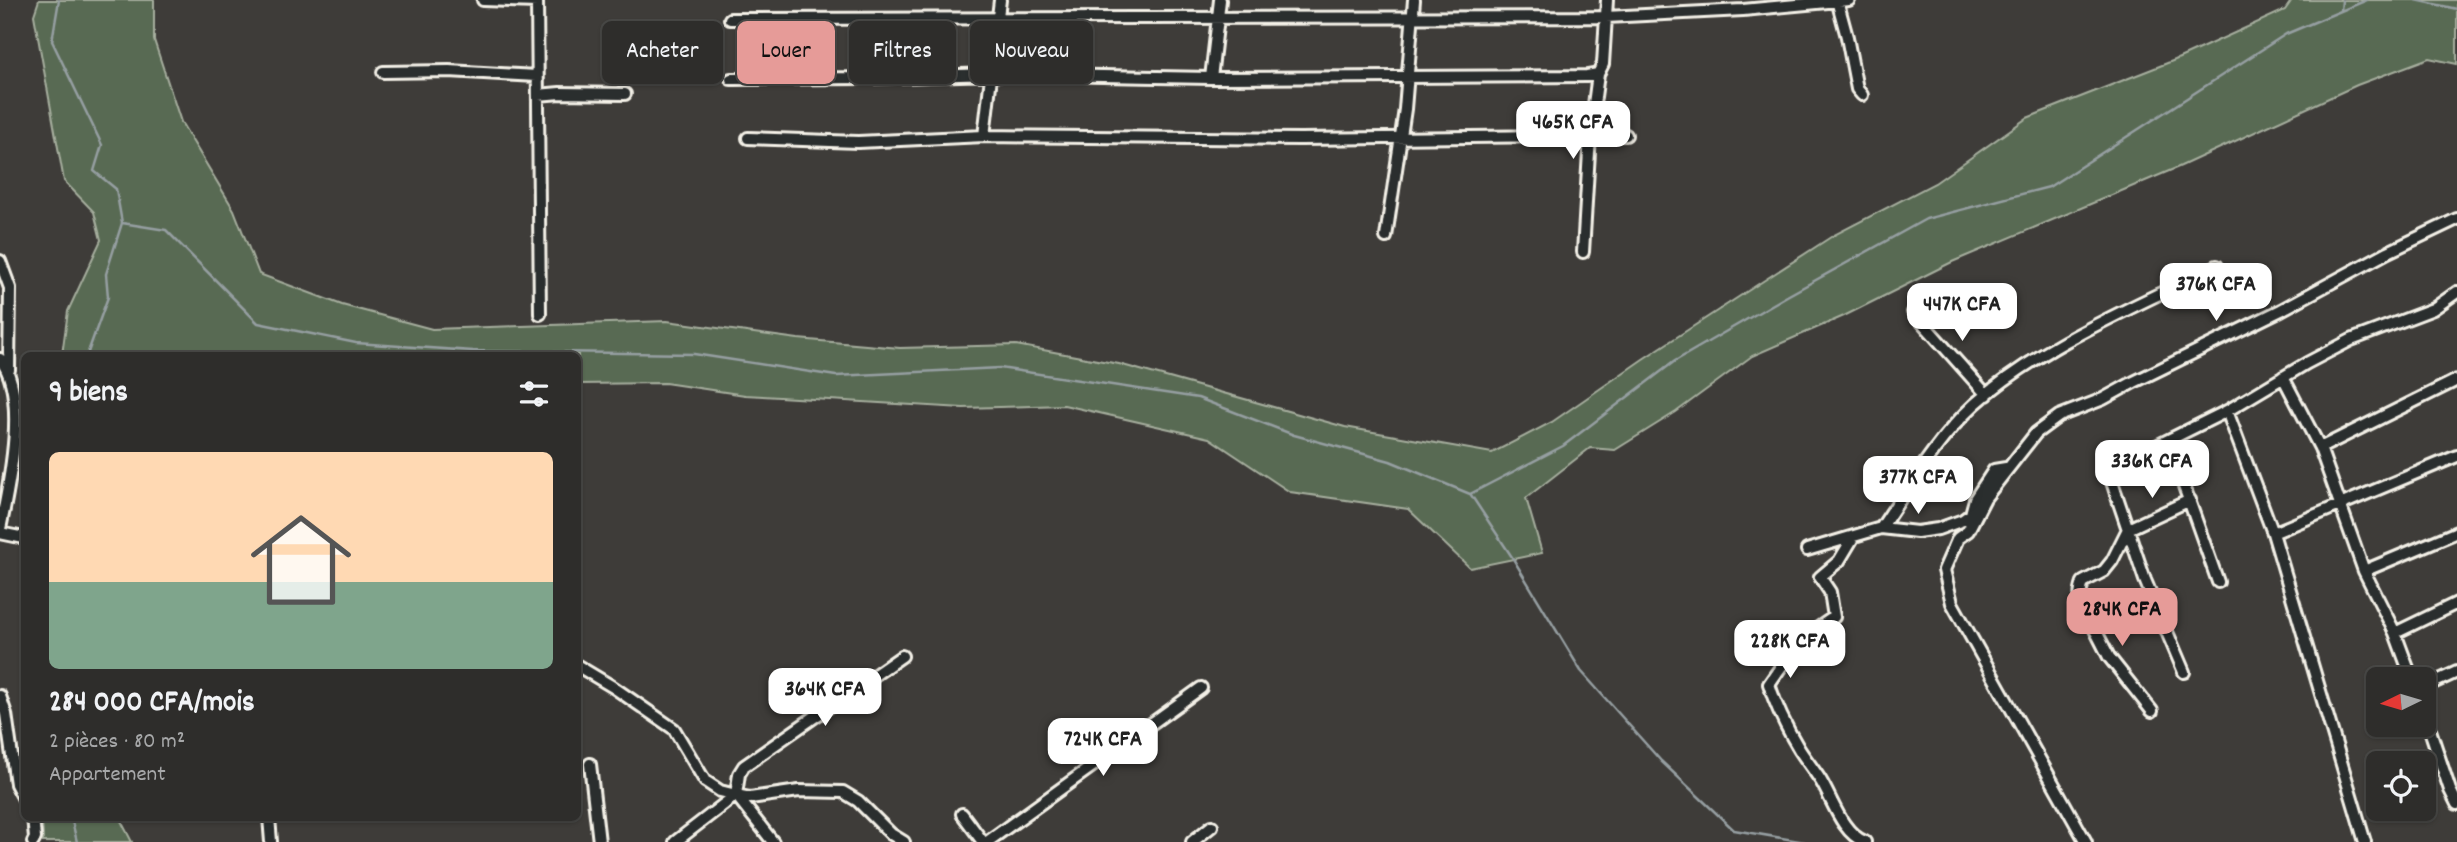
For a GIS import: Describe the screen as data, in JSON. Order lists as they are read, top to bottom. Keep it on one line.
{"north":"left","page":{"chip":["Acheter","Louer","Filtres","Nouveau"],"price":["465K CFA","376K CFA","447K CFA","336K CFA","377K CFA","284K CFA","228K CFA","364K CFA","724K CFA"],"heading":"9 biens","list":[{"name":"284 000 CFA/mois","note":"2 pièces · 80 m² · Appartement"}]}}
